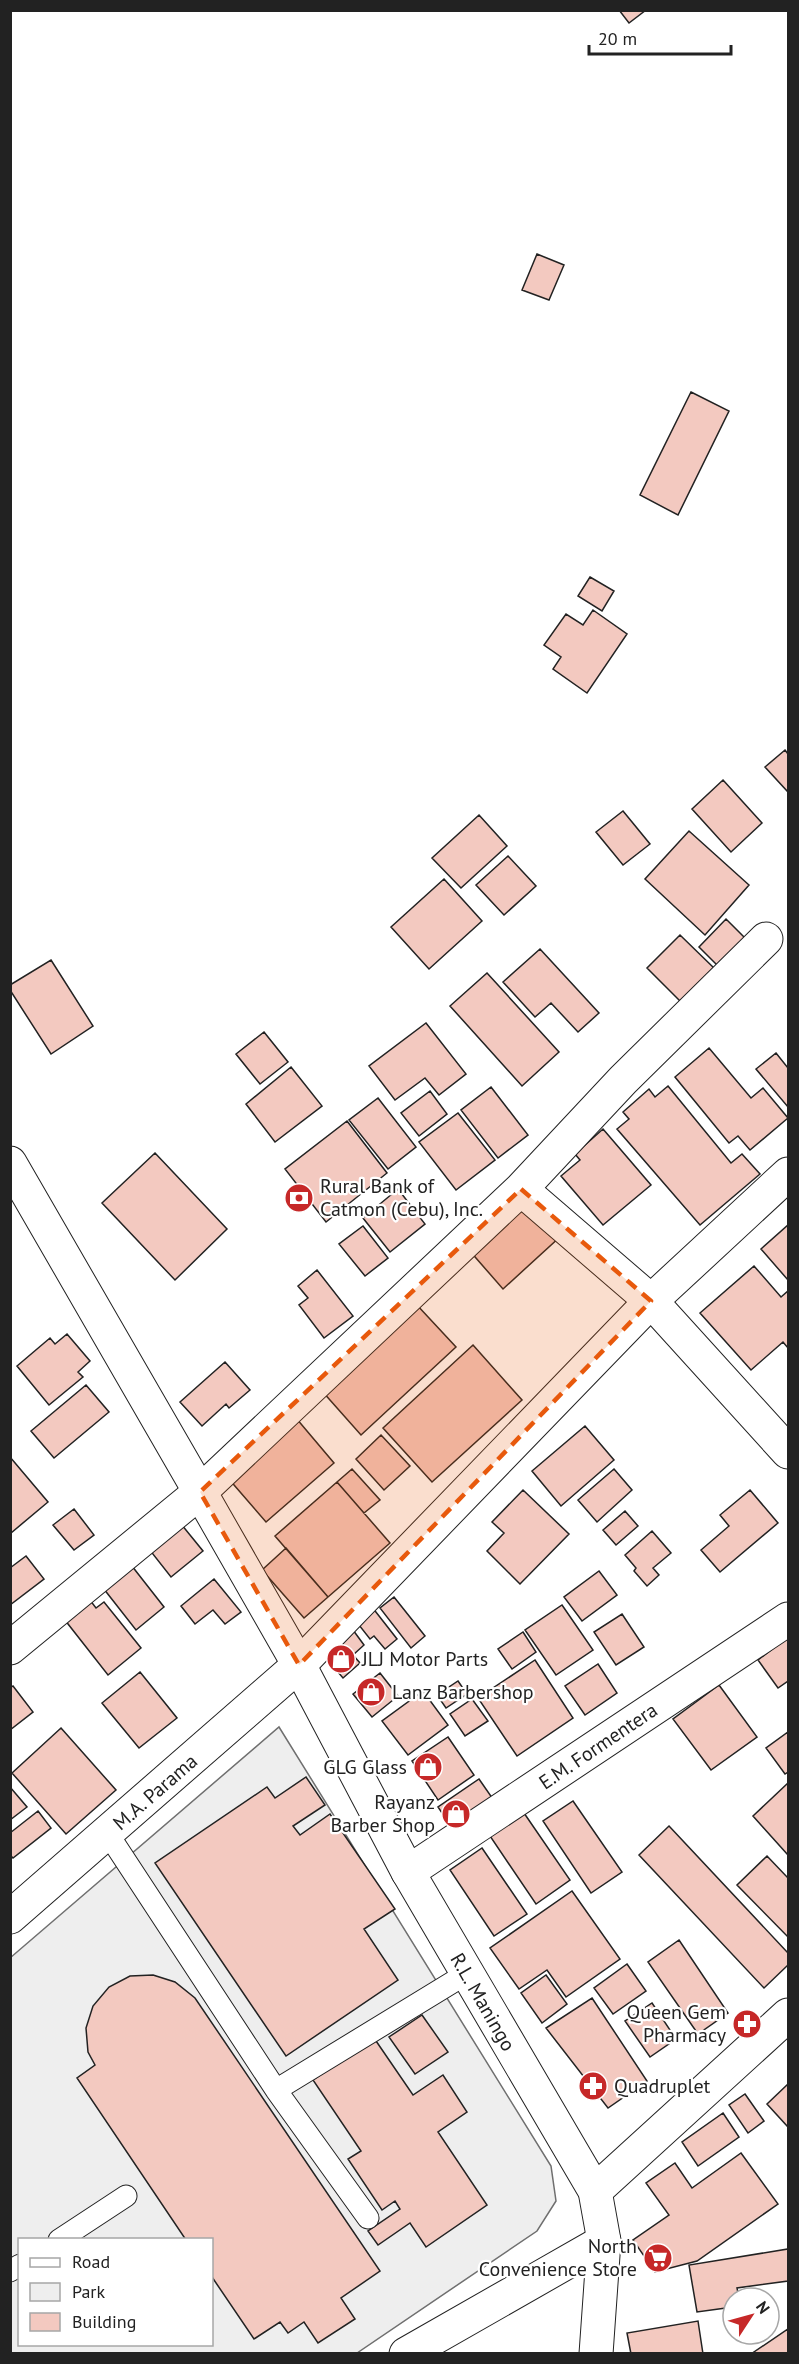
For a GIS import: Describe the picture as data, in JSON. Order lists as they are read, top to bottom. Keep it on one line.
{"streets":{"street":["E.M. Formentera","M.A. Parama","R.L. Maningo"]},"crossings":[["E.M. Formentera","R.L. Maningo"],["M.A. Parama","R.L. Maningo"]],"places":{"bank":["Rural Bank of Catmon (Cebu), Inc."],"shop":["JLJ Motor Parts","Lanz Barbershop","GLG Glass","Rayanz Barber Shop"],"pharmacy":["Queen Gem Pharmacy","Quadruplet"],"supermarket":["North Convenience Store"]},"legend":["Road","Park","Building"],"scale_bar":"20 m","north":"top right"}
